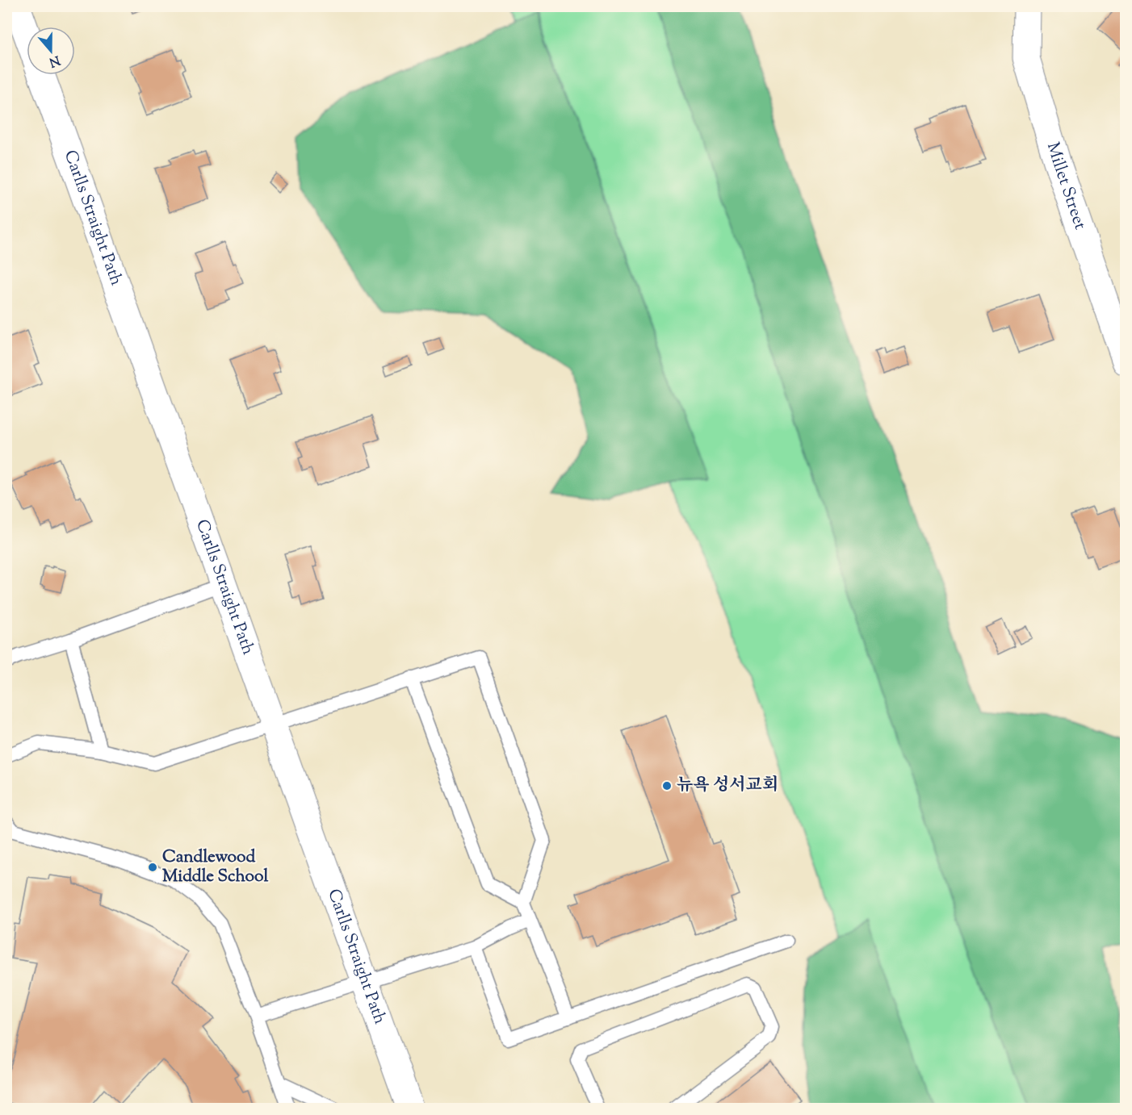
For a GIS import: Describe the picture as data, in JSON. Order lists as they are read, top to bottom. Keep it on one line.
{"streets":{"street":["Millet Street","Carlls Straight Path"]},"places":["뉴욕 성서교회","Candlewood Middle School"],"north":"bottom"}
